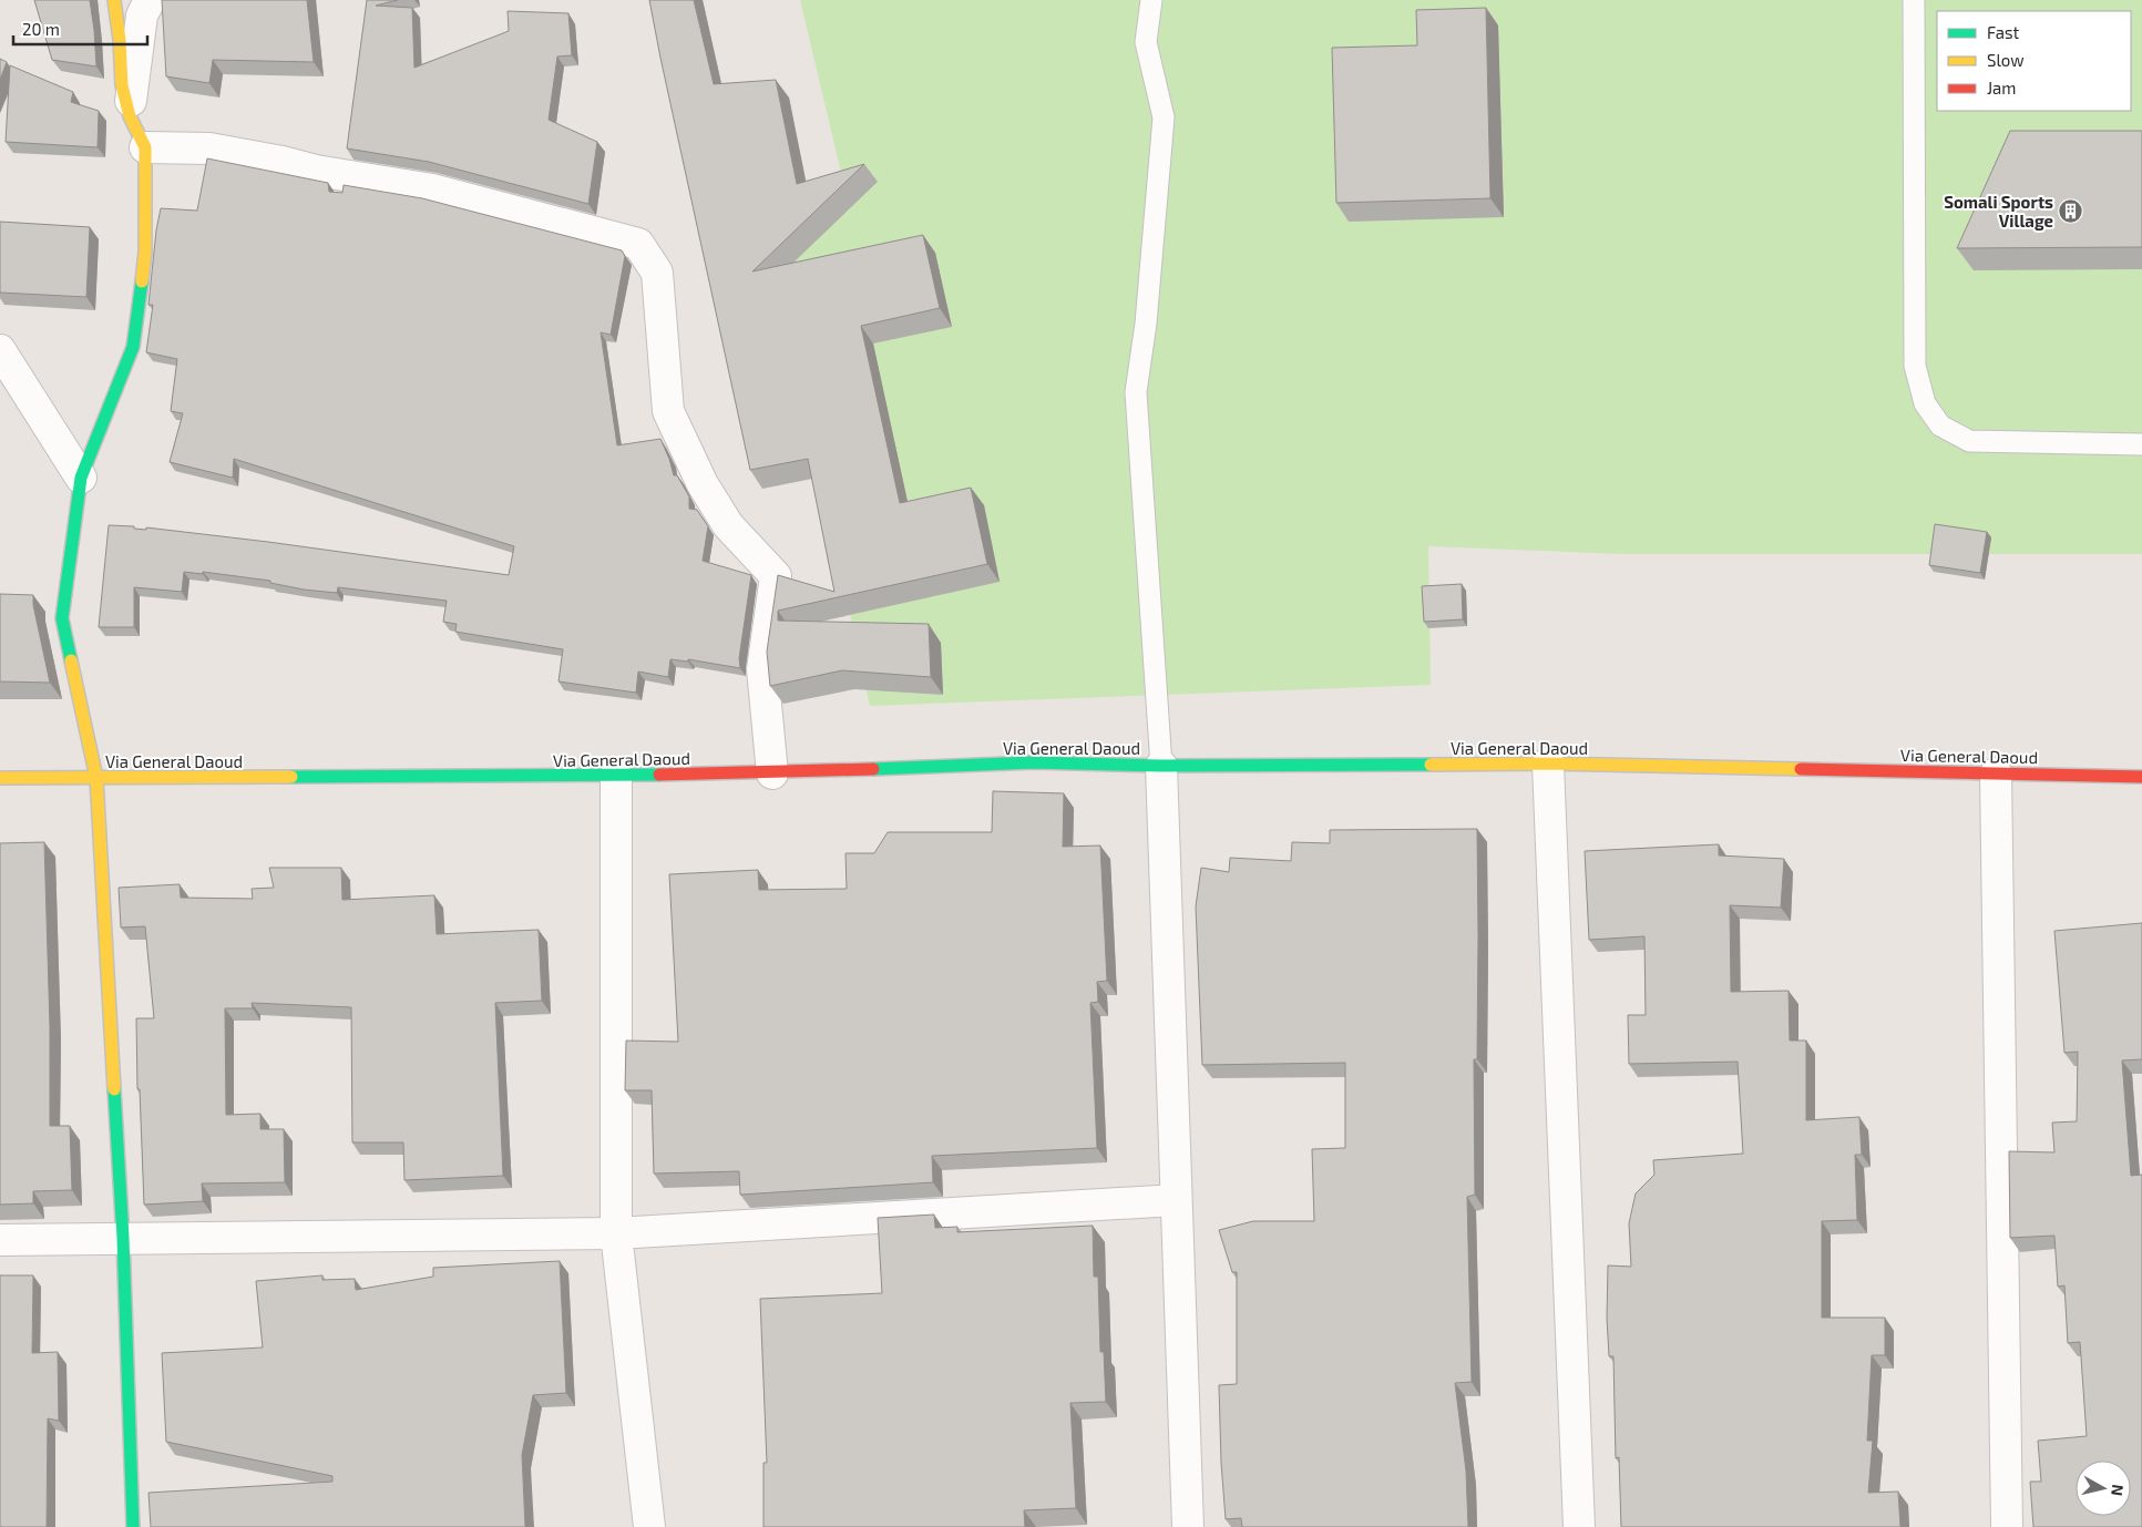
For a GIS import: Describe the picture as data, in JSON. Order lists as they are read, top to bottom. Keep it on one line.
{"streets":{"main road":["Via General Daoud"]},"places":{"building":["Somali Sports Village"]},"legend":["Fast","Slow","Jam"],"scale_bar":"20 m","north":"right"}
